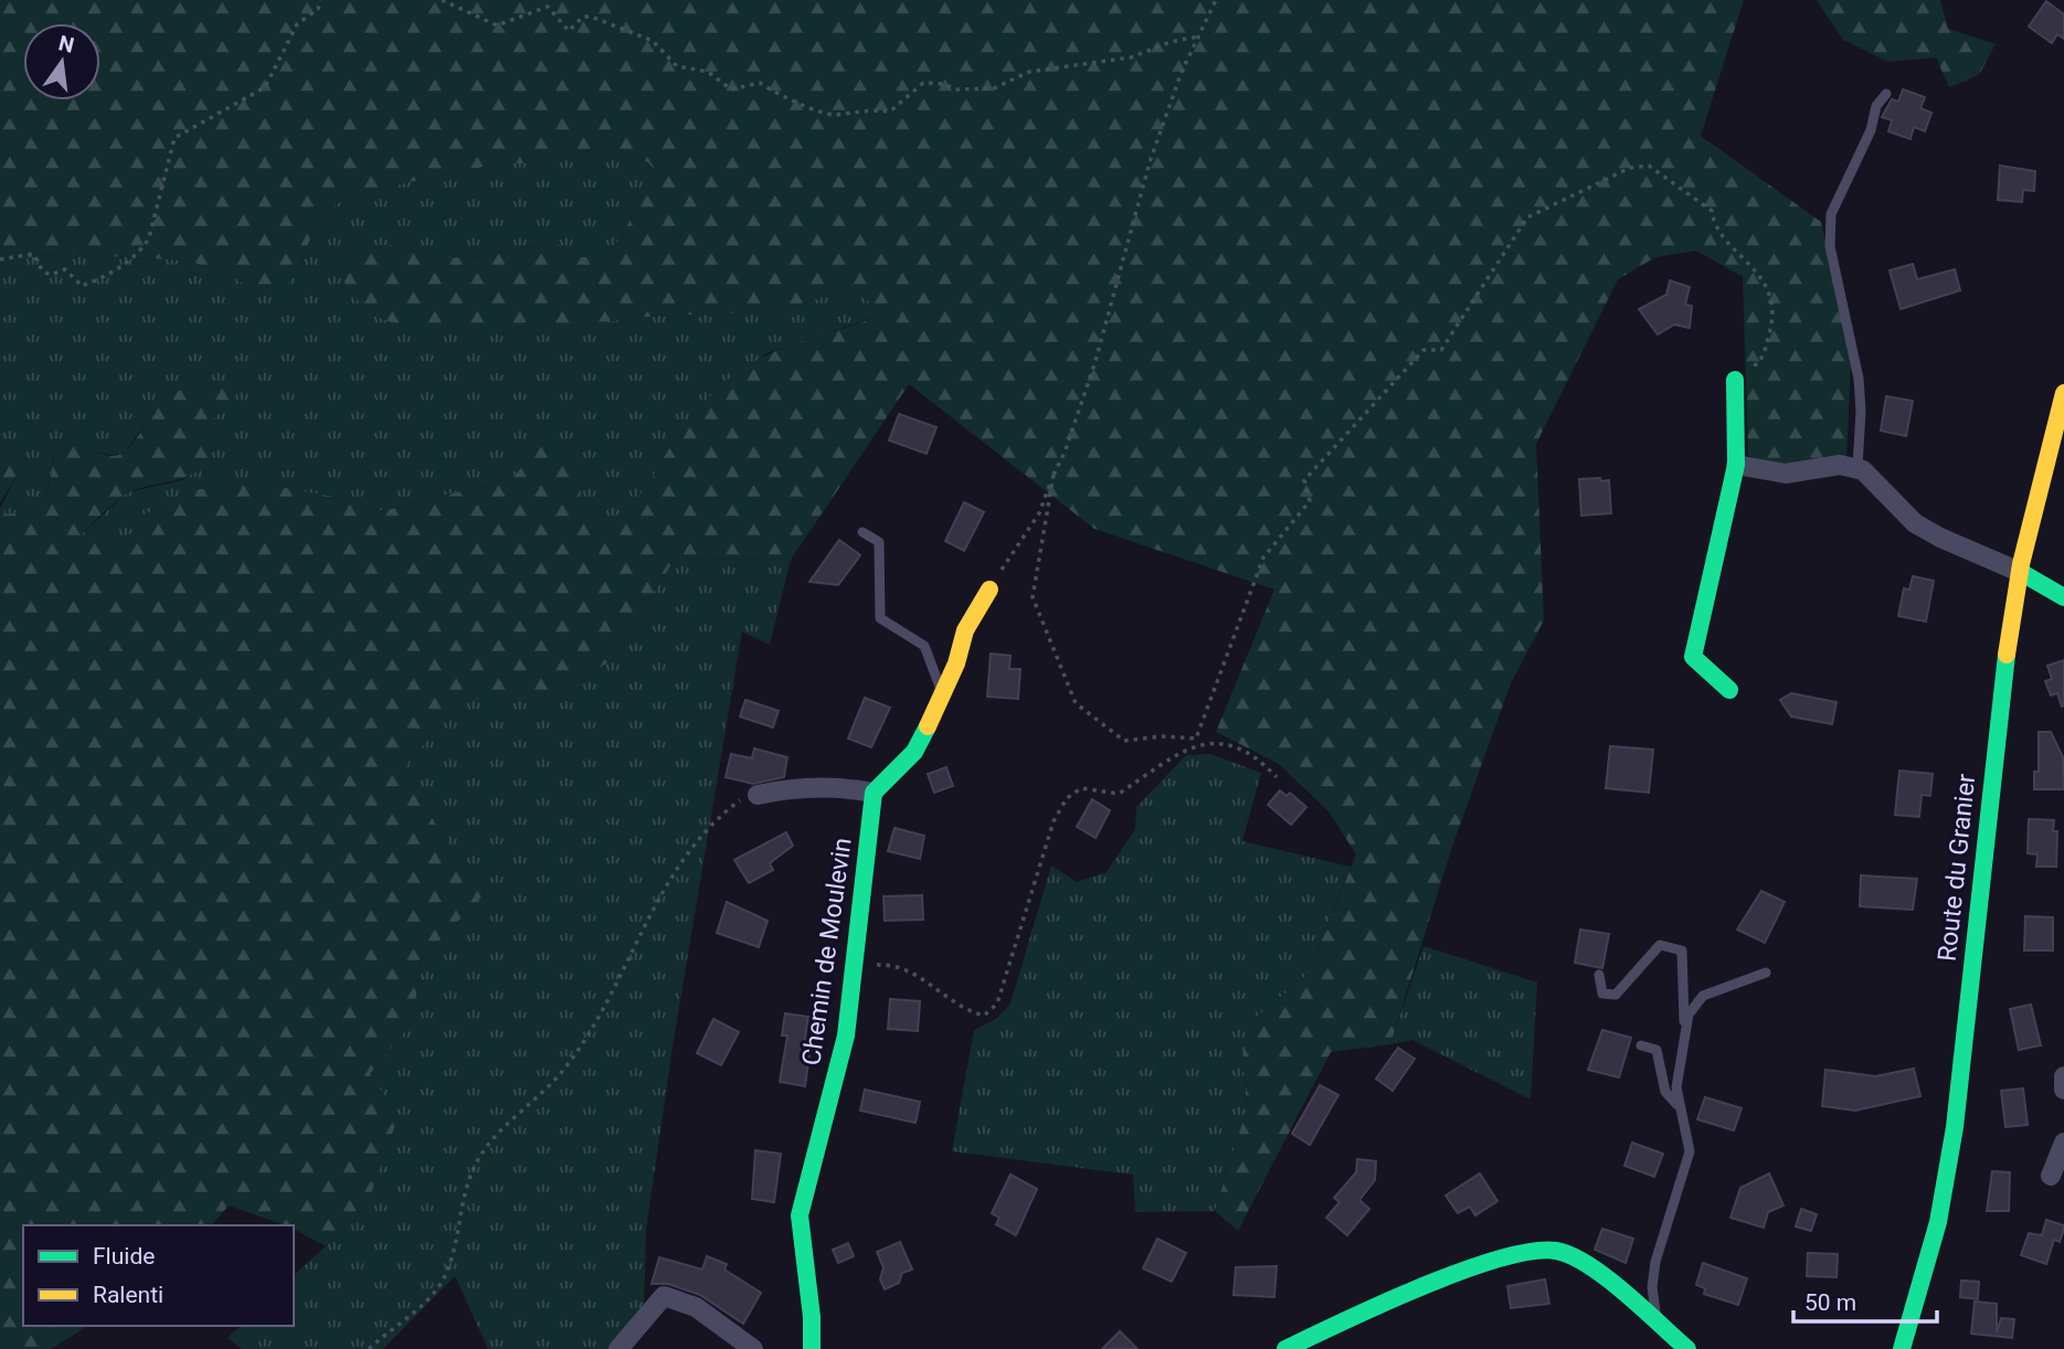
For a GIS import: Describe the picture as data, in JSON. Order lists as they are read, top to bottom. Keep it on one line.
{"streets":{"street":["Route du Granier","Chemin de Moulevin"]},"legend":["Fluide","Ralenti"],"scale_bar":"50 m","north":"top"}
